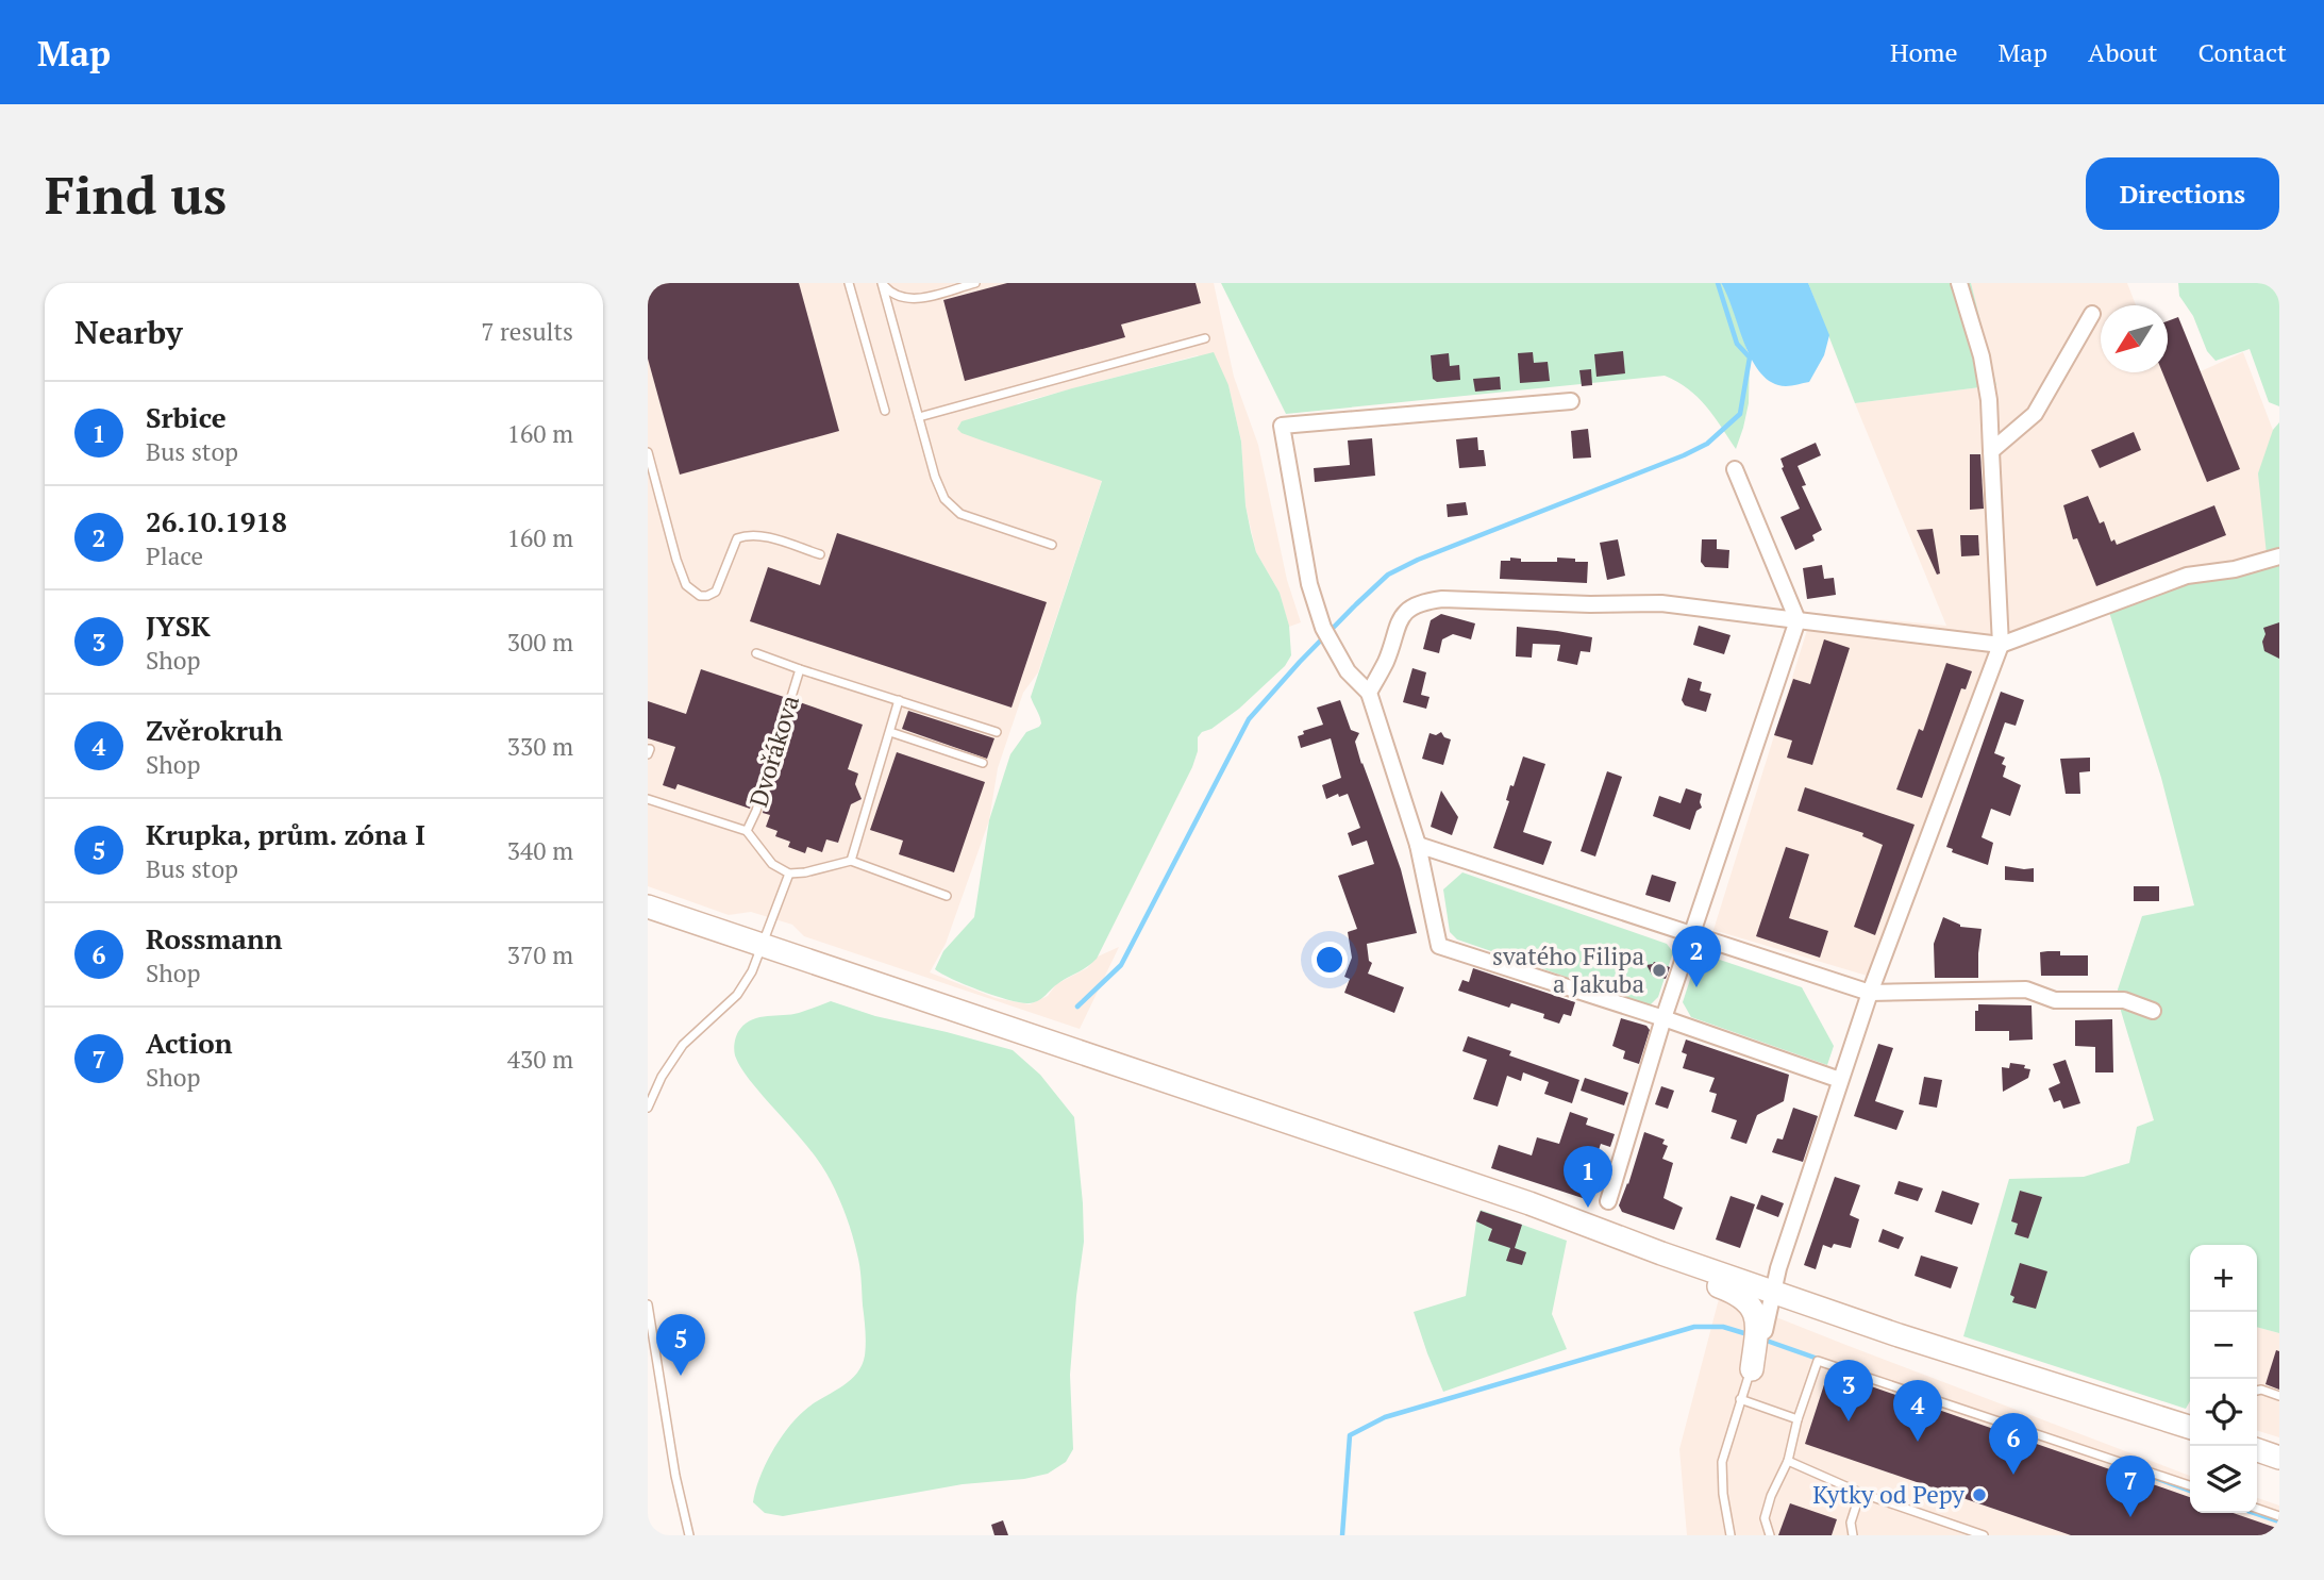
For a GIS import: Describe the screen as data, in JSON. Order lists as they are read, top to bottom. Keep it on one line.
{"streets":{"lane":["Dvořákova"]},"places":["svatého Filipa a Jakuba","Kytky od Pepy"],"north":"bottom left","page":{"header":"Map","nav":["Home","Map","About","Contact"],"buttons":"Directions","title":"Find us","heading":["Nearby","7 results"],"list":[{"mark":"1","name":"Srbice","note":"Bus stop","value":"160 m"},{"mark":"2","name":"26.10.1918","note":"Place","value":"160 m"},{"mark":"3","name":"JYSK","note":"Shop","value":"300 m"},{"mark":"4","name":"Zvěrokruh","note":"Shop","value":"330 m"},{"mark":"5","name":"Krupka, prům. zóna I","note":"Bus stop","value":"340 m"},{"mark":"6","name":"Rossmann","note":"Shop","value":"370 m"},{"mark":"7","name":"Action","note":"Shop","value":"430 m"}],"pins":["2","1","5","3","4","6","7"],"map_buttons":["+","−"]}}
